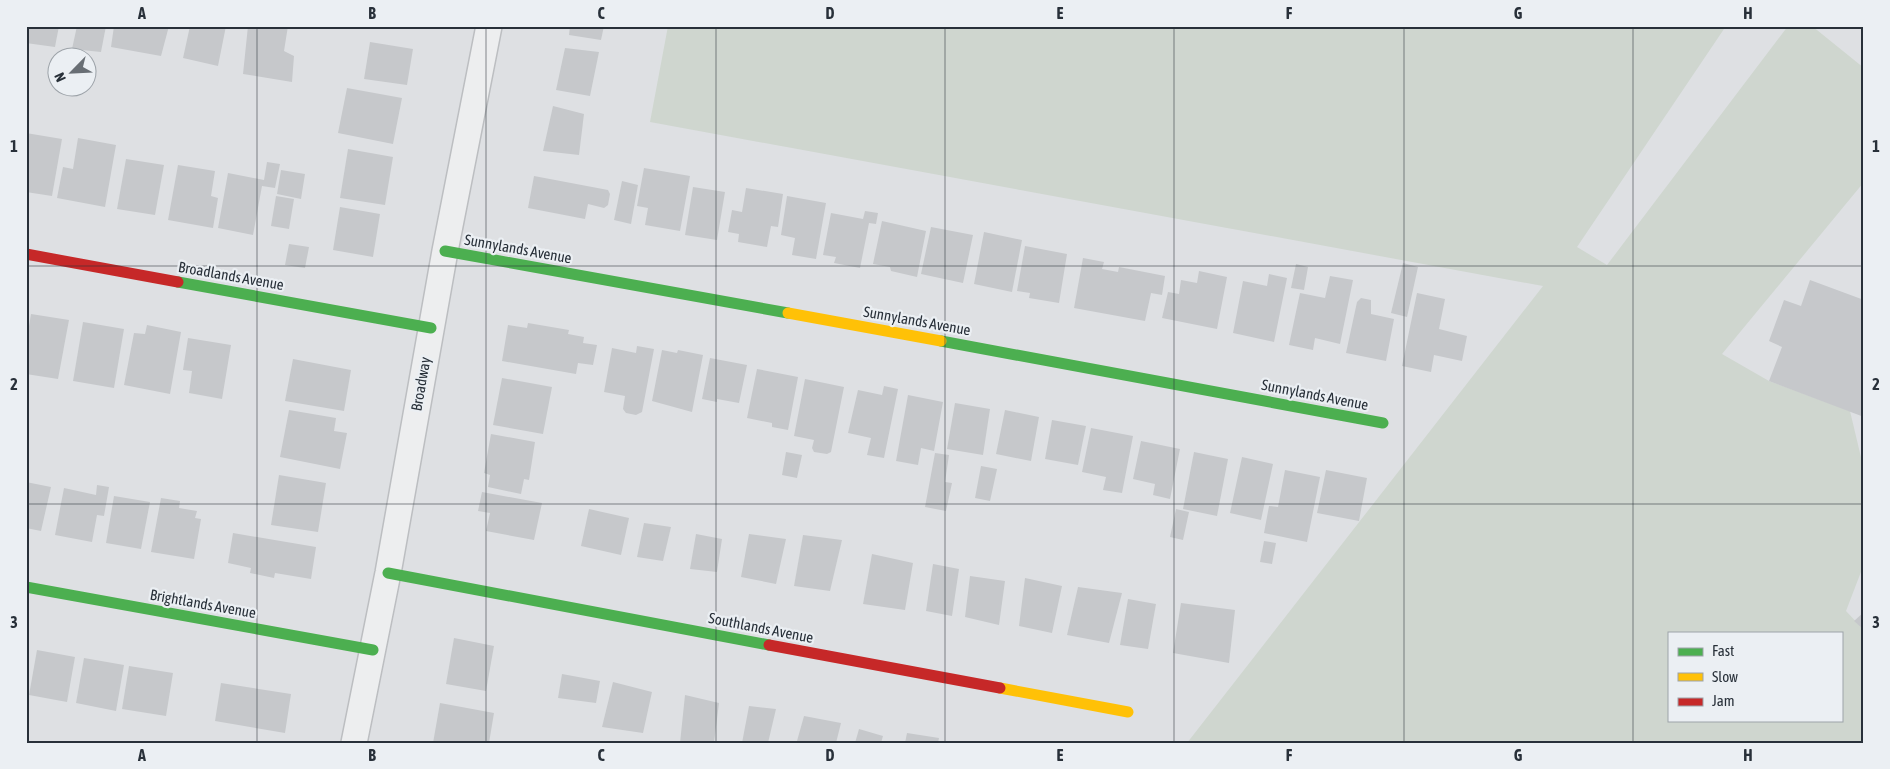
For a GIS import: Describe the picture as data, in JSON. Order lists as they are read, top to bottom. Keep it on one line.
{"streets":{"street":["Sunnylands Avenue","Broadlands Avenue","Broadway","Brightlands Avenue","Southlands Avenue"]},"crossings":[["Sunnylands Avenue","Broadway"],["Broadlands Avenue","Broadway"],["Broadway","Brightlands Avenue"],["Broadway","Southlands Avenue"]],"legend":["Fast","Slow","Jam"],"north":"bottom left","grid":{"columns":["A","B","C","D","E","F","G","H"],"rows":["1","2","3"]}}
